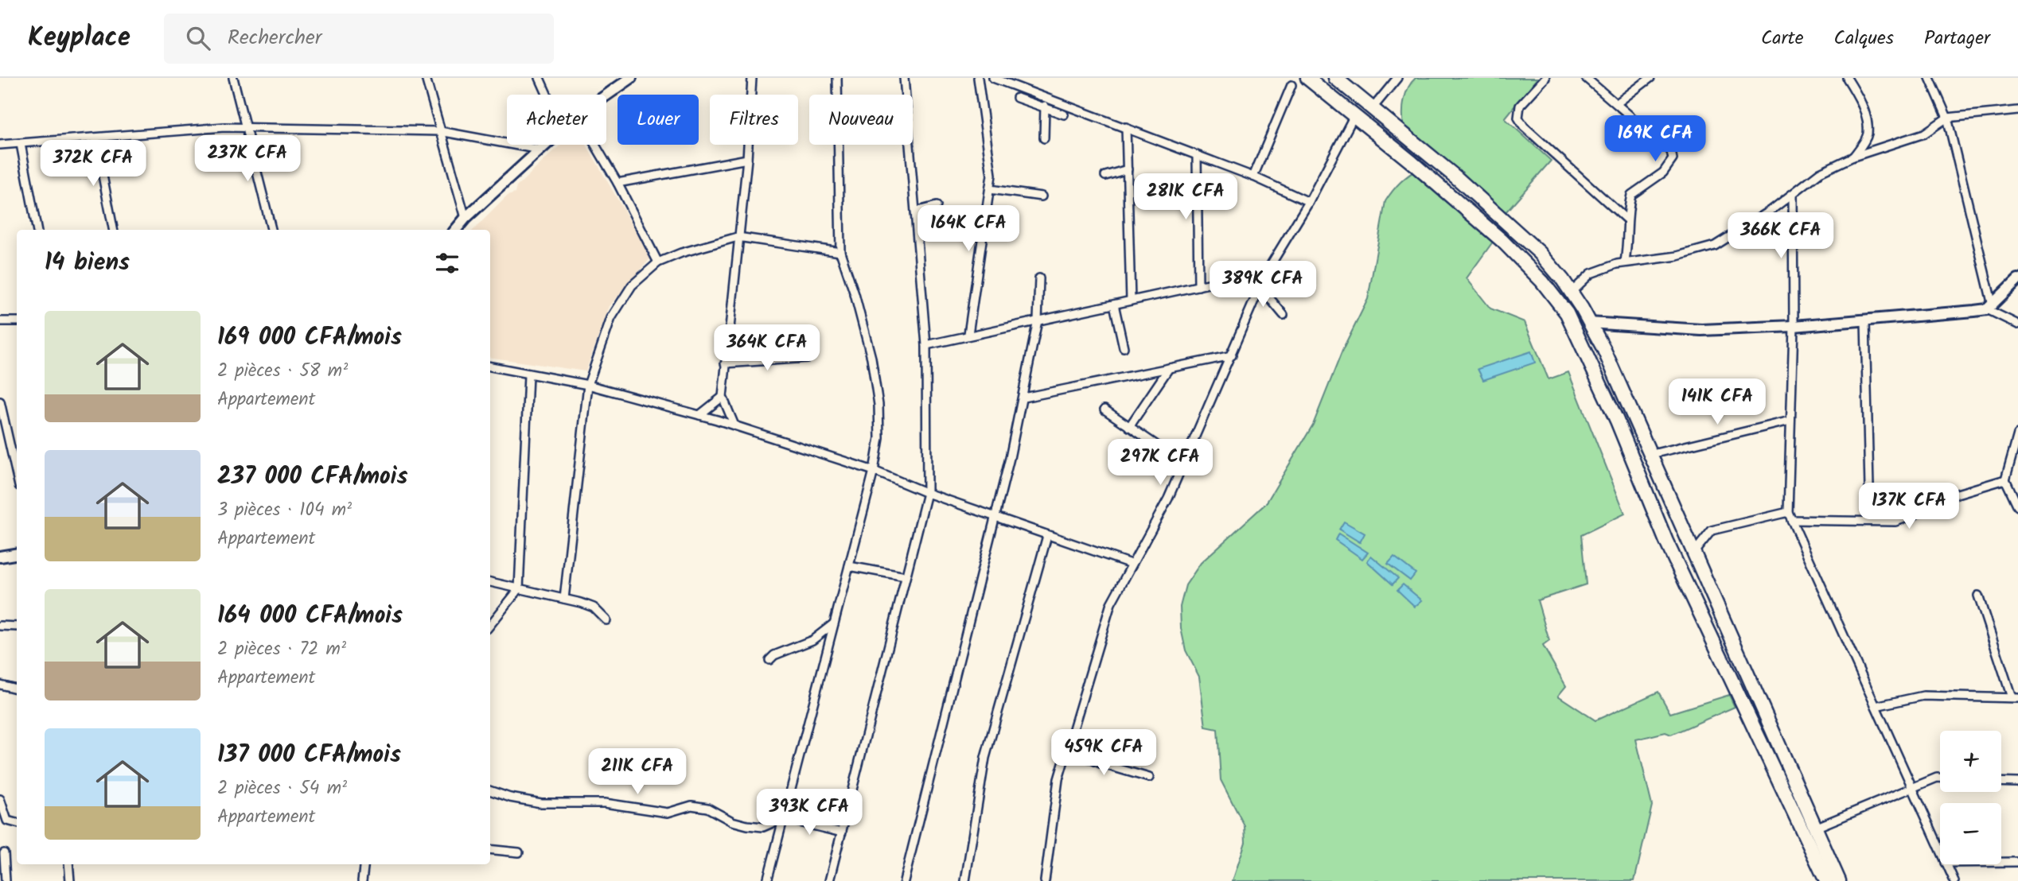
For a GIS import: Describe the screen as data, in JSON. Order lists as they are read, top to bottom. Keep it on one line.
{"page":{"header":"Keyplace","search":"Rechercher","nav":["Carte","Calques","Partager"],"chip":["Acheter","Louer","Filtres","Nouveau"],"price":["169K CFA","237K CFA","372K CFA","281K CFA","164K CFA","366K CFA","389K CFA","364K CFA","141K CFA","297K CFA","137K CFA","459K CFA","211K CFA","393K CFA"],"heading":"14 biens","list":[{"name":"169 000 CFA/mois","note":"2 pièces · 58 m² · Appartement"},{"name":"237 000 CFA/mois","note":"3 pièces · 104 m² · Appartement"},{"name":"164 000 CFA/mois","note":"2 pièces · 72 m² · Appartement"},{"name":"137 000 CFA/mois","note":"2 pièces · 54 m² · Appartement"}],"map_buttons":["+","−"]}}
